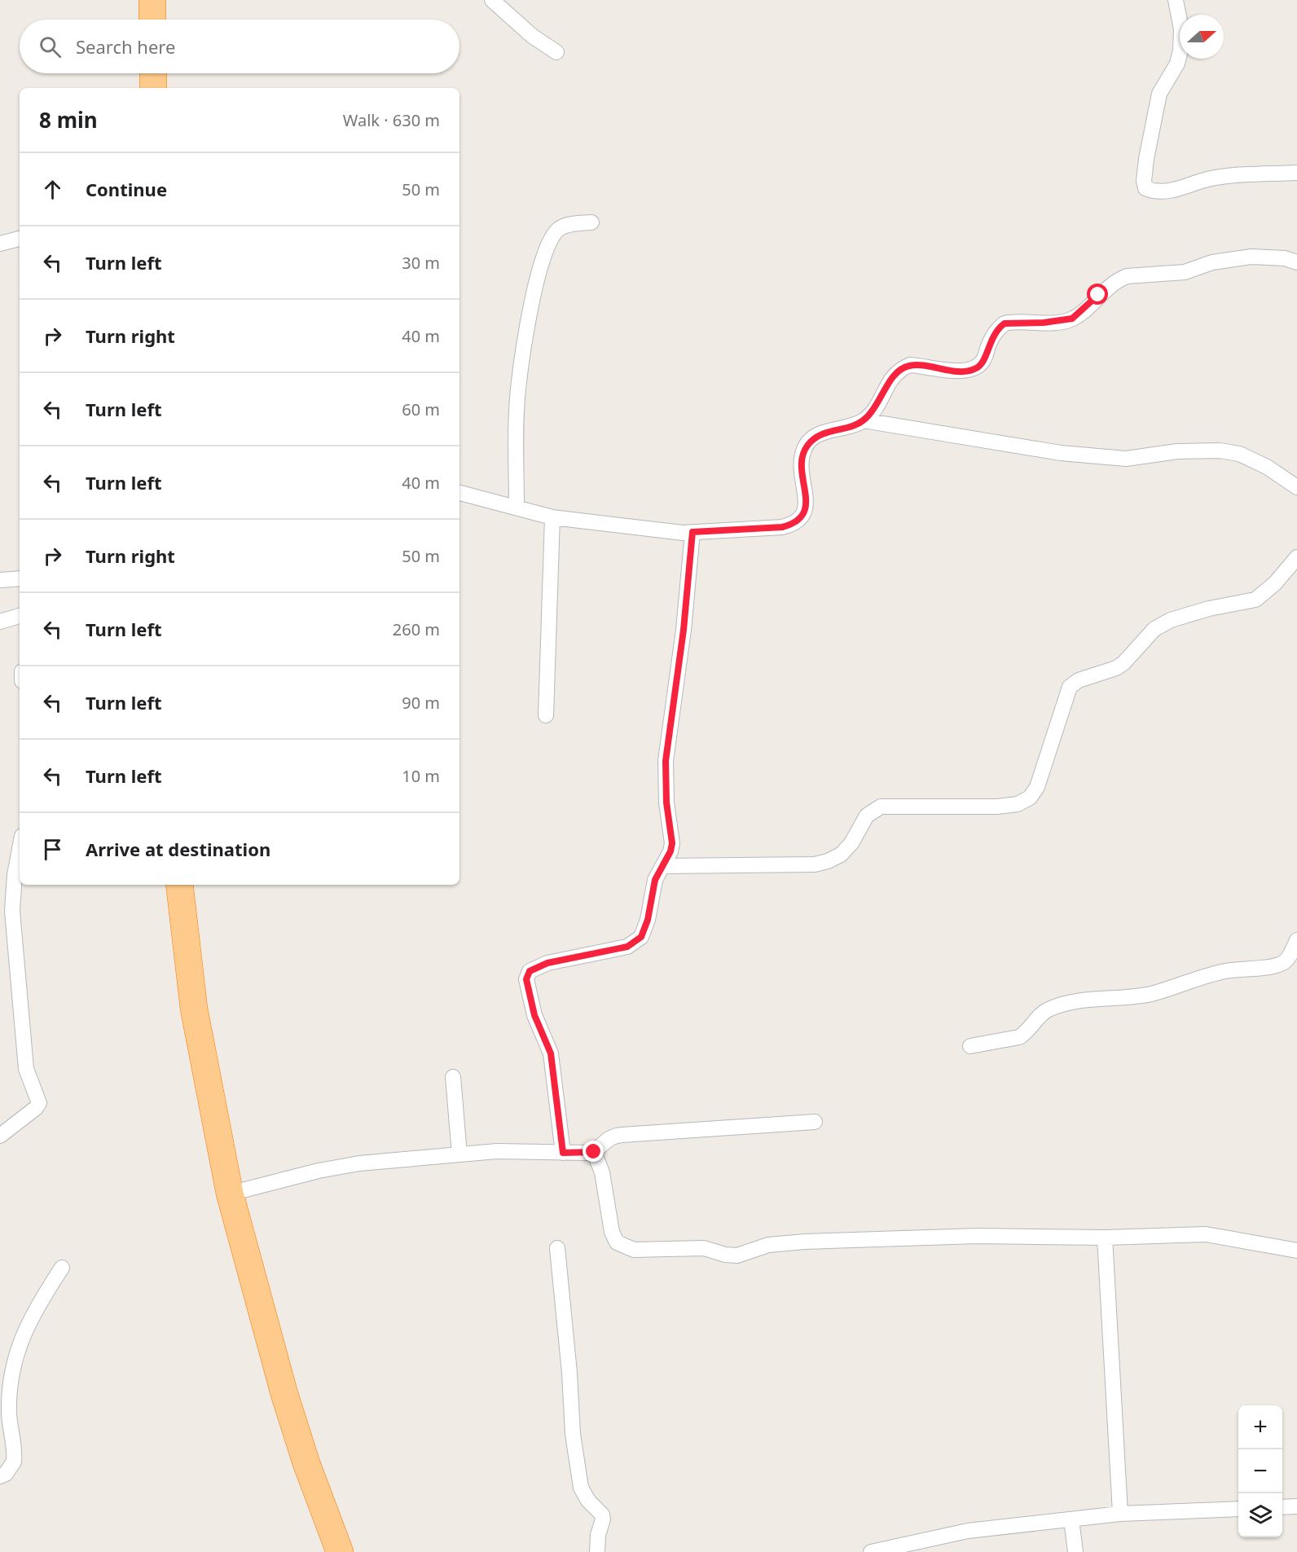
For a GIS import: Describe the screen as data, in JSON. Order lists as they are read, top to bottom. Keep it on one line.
{"north":"right","page":{"search":"Search here","heading":["8 min","Walk · 630 m"],"list":[["Continue","50 m"],["Turn left","30 m"],["Turn right","40 m"],["Turn left","60 m"],["Turn left","40 m"],["Turn right","50 m"],["Turn left","260 m"],["Turn left","90 m"],["Turn left","10 m"],"Arrive at destination"],"map_buttons":["+","−"]}}
